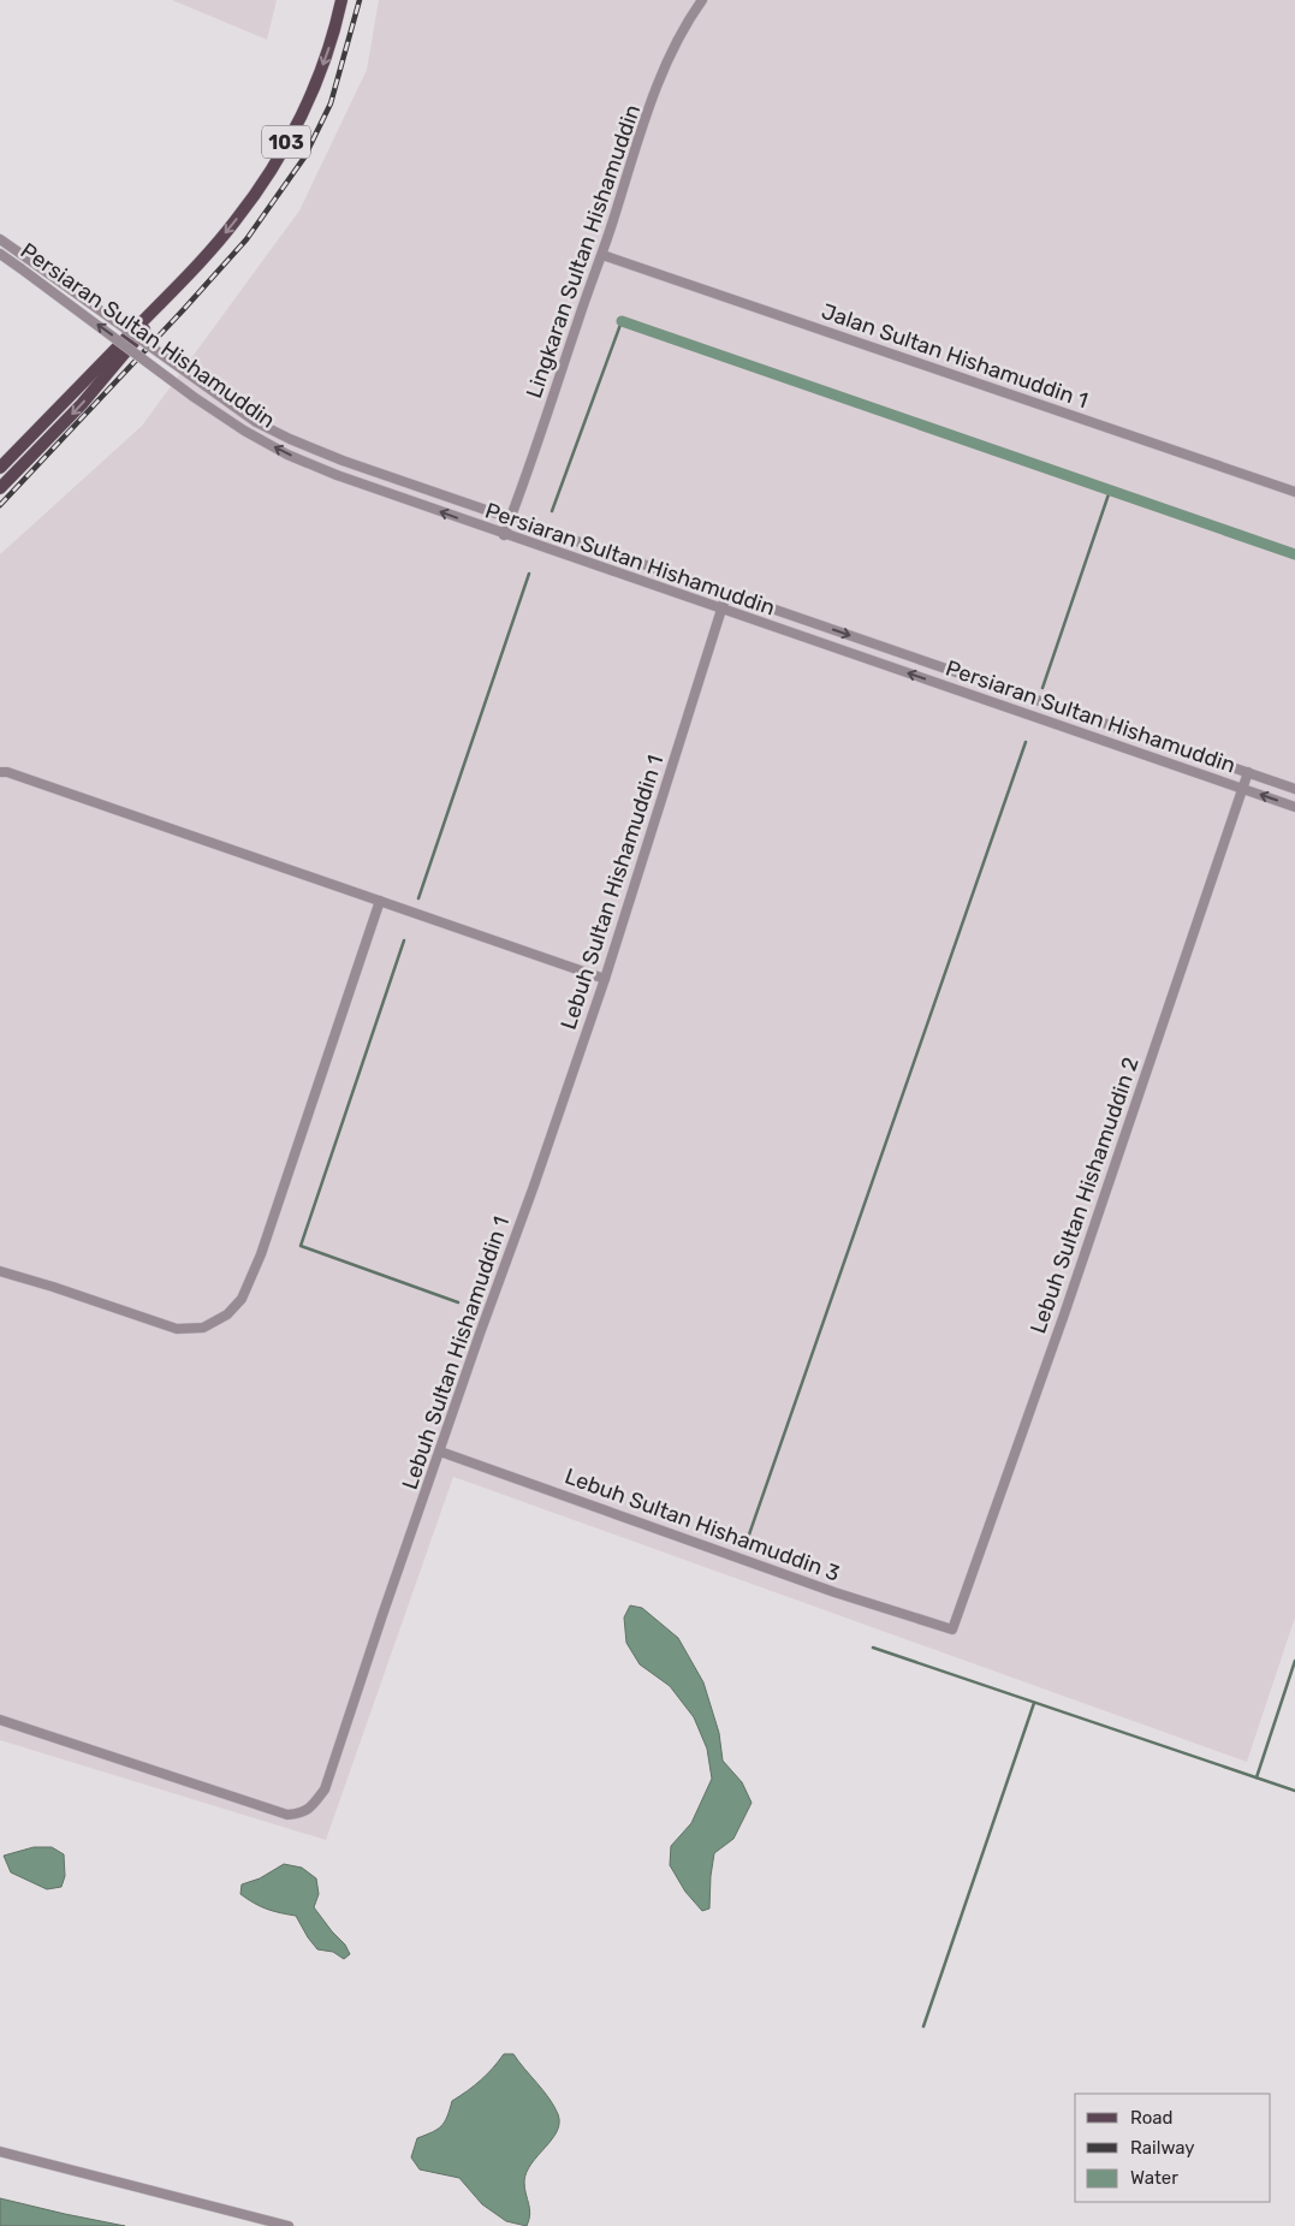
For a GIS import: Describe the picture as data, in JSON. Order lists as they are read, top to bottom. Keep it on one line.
{"streets":{"main road":["103"],"street":["Lingkaran Sultan Hishamuddin","Persiaran Sultan Hishamuddin","Jalan Sultan Hishamuddin 1","Lebuh Sultan Hishamuddin 1","Lebuh Sultan Hishamuddin 2","Lebuh Sultan Hishamuddin 3"]},"crossings":[["Lingkaran Sultan Hishamuddin","Persiaran Sultan Hishamuddin"],["Lingkaran Sultan Hishamuddin","Jalan Sultan Hishamuddin 1"],["Persiaran Sultan Hishamuddin","Lebuh Sultan Hishamuddin 1"],["Persiaran Sultan Hishamuddin","Lebuh Sultan Hishamuddin 2"],["Lebuh Sultan Hishamuddin 1","Lebuh Sultan Hishamuddin 3"],["Lebuh Sultan Hishamuddin 2","Lebuh Sultan Hishamuddin 3"]],"legend":["Road","Railway","Water"]}
